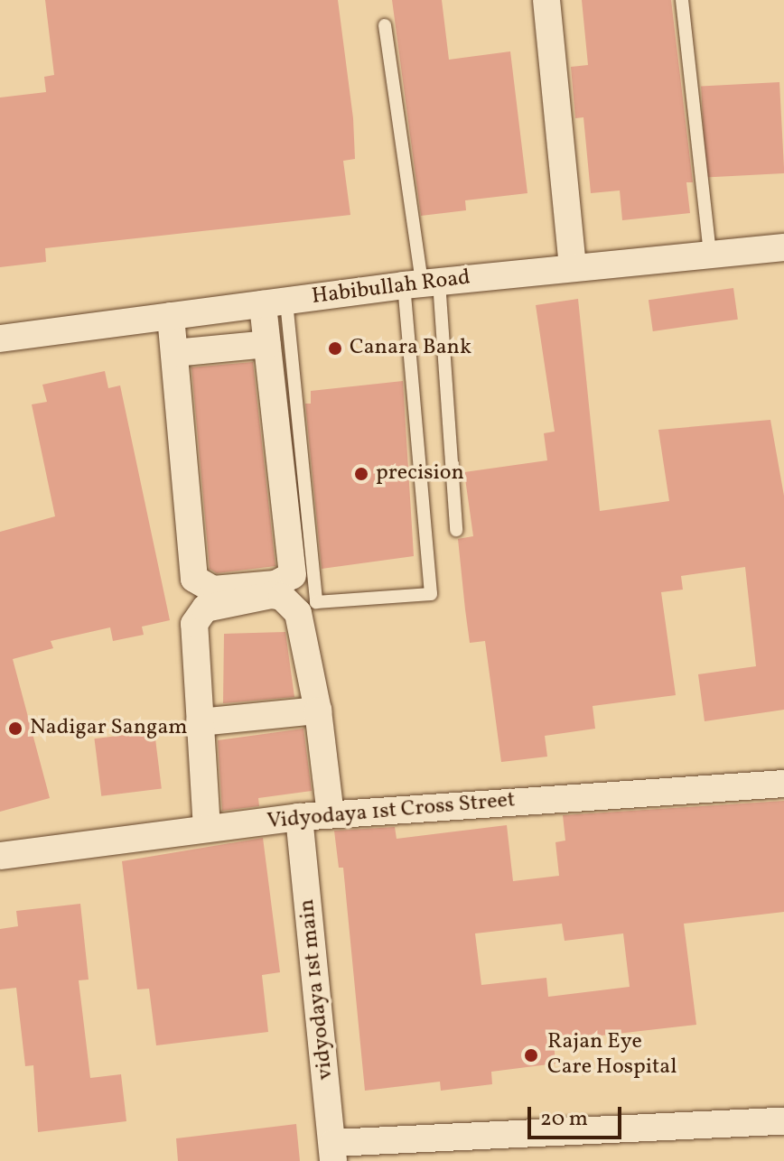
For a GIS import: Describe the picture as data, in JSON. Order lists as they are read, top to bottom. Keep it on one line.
{"streets":{"street":["Habibullah Road","Vidyodaya 1st Cross Street","vidyodaya 1st main"]},"crossings":[["Vidyodaya 1st Cross Street","vidyodaya 1st main"]],"places":["Canara Bank","precision","Nadigar Sangam","Rajan Eye Care Hospital"],"scale_bar":"20 m"}
